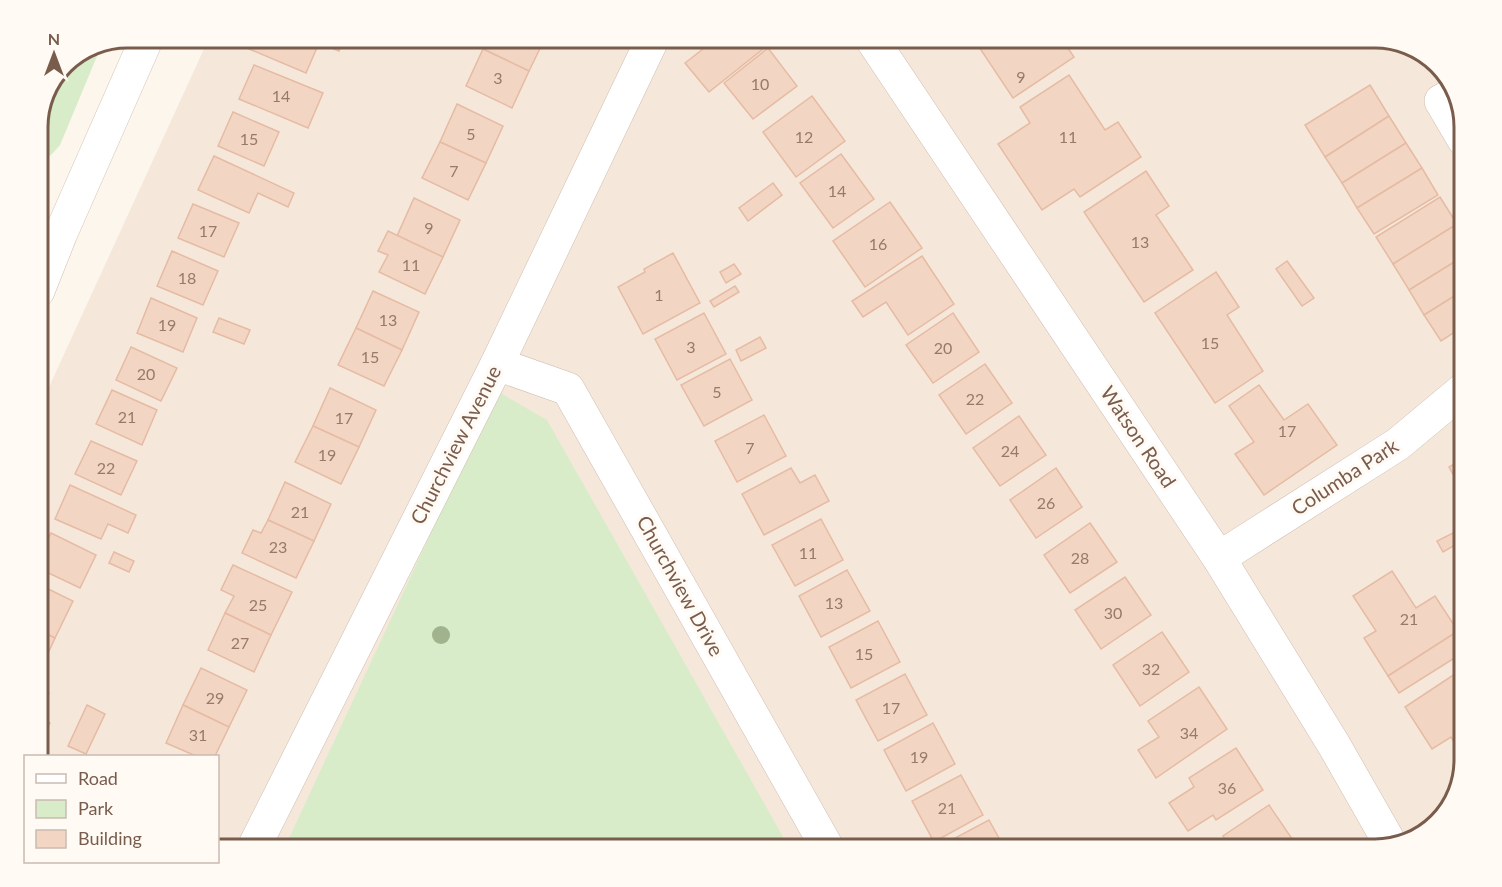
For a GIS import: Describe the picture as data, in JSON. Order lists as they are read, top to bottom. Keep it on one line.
{"streets":{"street":["Watson Road","Churchview Avenue","Columba Park","Churchview Drive"]},"crossings":[["Watson Road","Columba Park"],["Churchview Avenue","Churchview Drive"]],"house_numbers":["9","3","10","14","5","12","11","15","7","14","9","17","13","16","11","18","1","13","19","15","3","20","15","20","5","22","21","17","17","7","24","19","22","26","21","23","11","28","13","25","30","21","27","15","32","29","17","34","31","19","36","21"],"legend":["Road","Park","Building"],"north":"top"}
